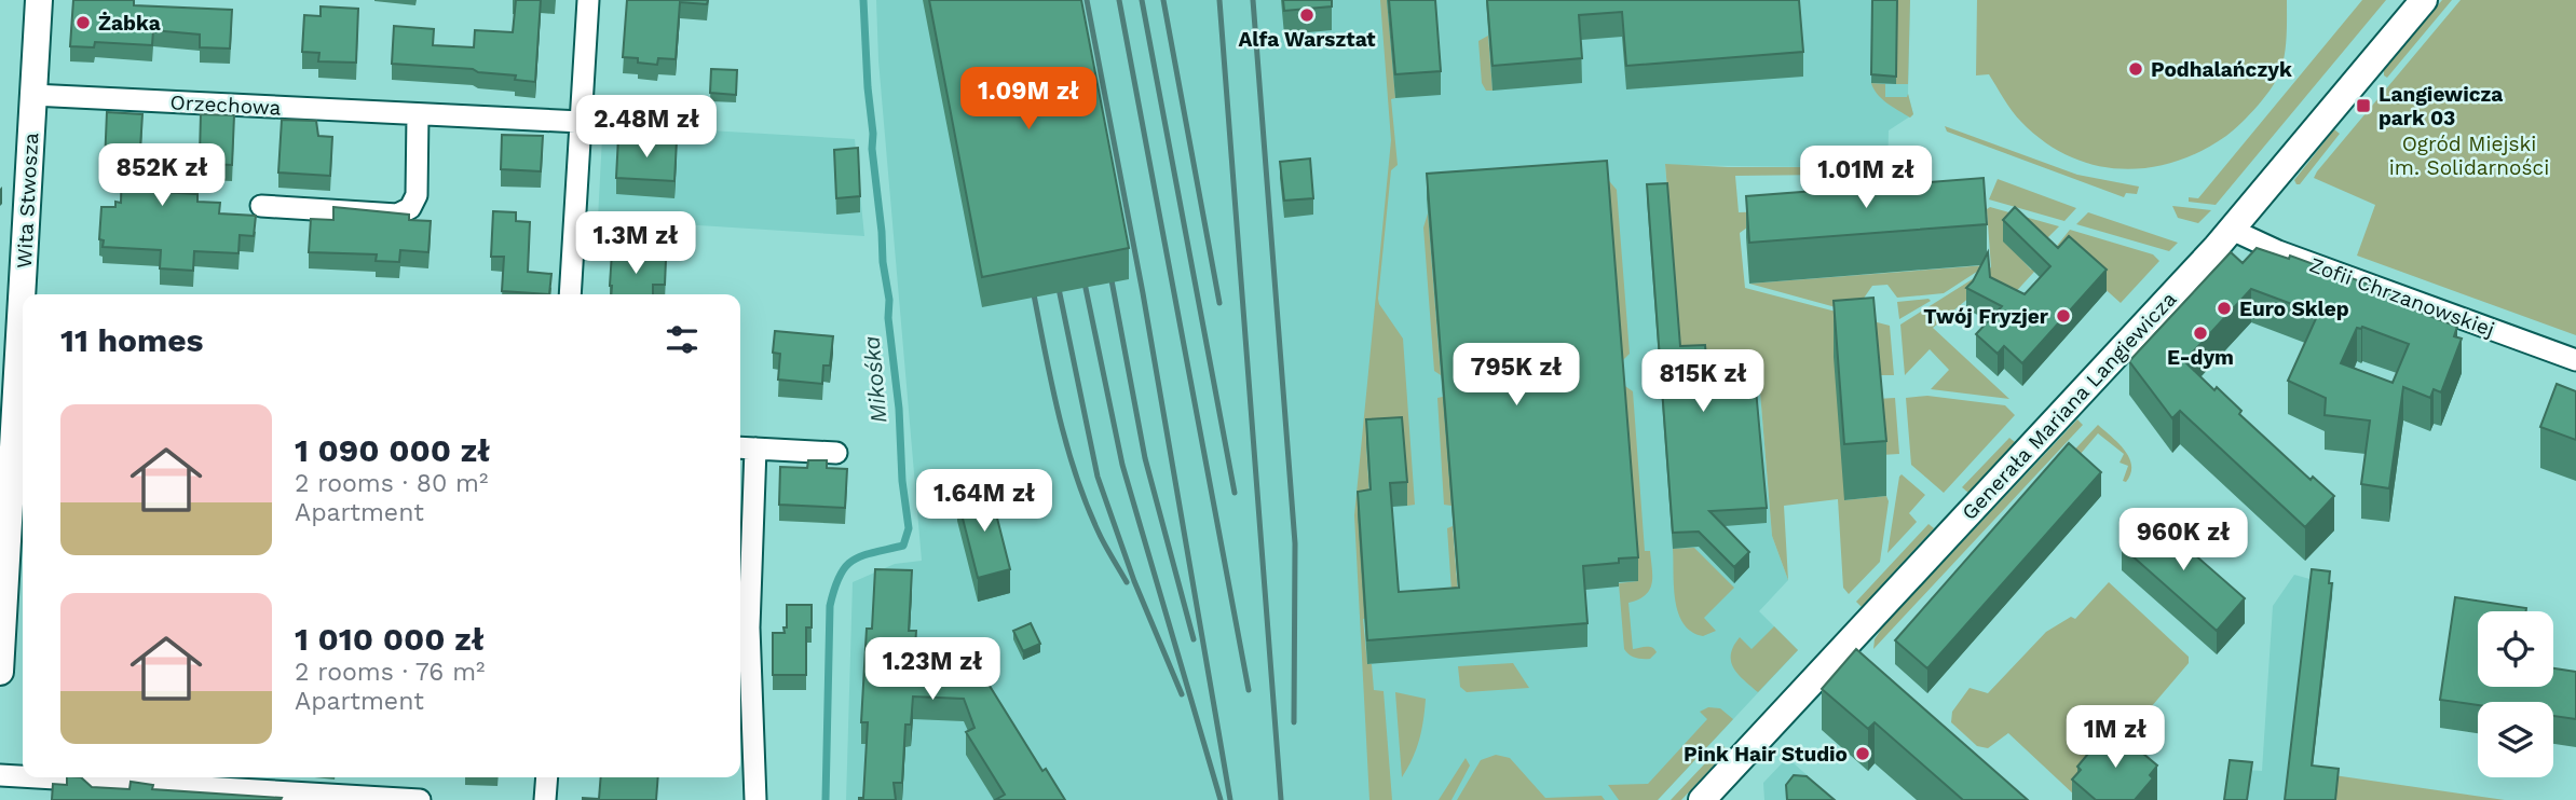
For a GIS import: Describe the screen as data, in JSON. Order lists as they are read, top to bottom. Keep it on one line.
{"streets":{"street":["Orzechowa","Wita Stwosza","Zofii Chrzanowskiej","Generała Mariana Langiewicza"]},"crossings":[["Orzechowa","Wita Stwosza"],["Zofii Chrzanowskiej","Generała Mariana Langiewicza"]],"water":["Mikośka"],"parks":["Ogród Miejski im. Solidarności"],"places":{"other":["Alfa Warsztat","Żabka","Podhalańczyk","Euro Sklep","Twój Fryzjer","E-dym","Pink Hair Studio"],"transit":["Langiewicza park 03"]},"page":{"price":["1.09M zł","2.48M zł","852K zł","1.01M zł","1.3M zł","795K zł","815K zł","1.64M zł","960K zł","1.23M zł","1M zł"],"heading":"11 homes","list":[{"name":"1 090 000 zł","note":"2 rooms · 80 m² · Apartment"},{"name":"1 010 000 zł","note":"2 rooms · 76 m² · Apartment"}]}}
